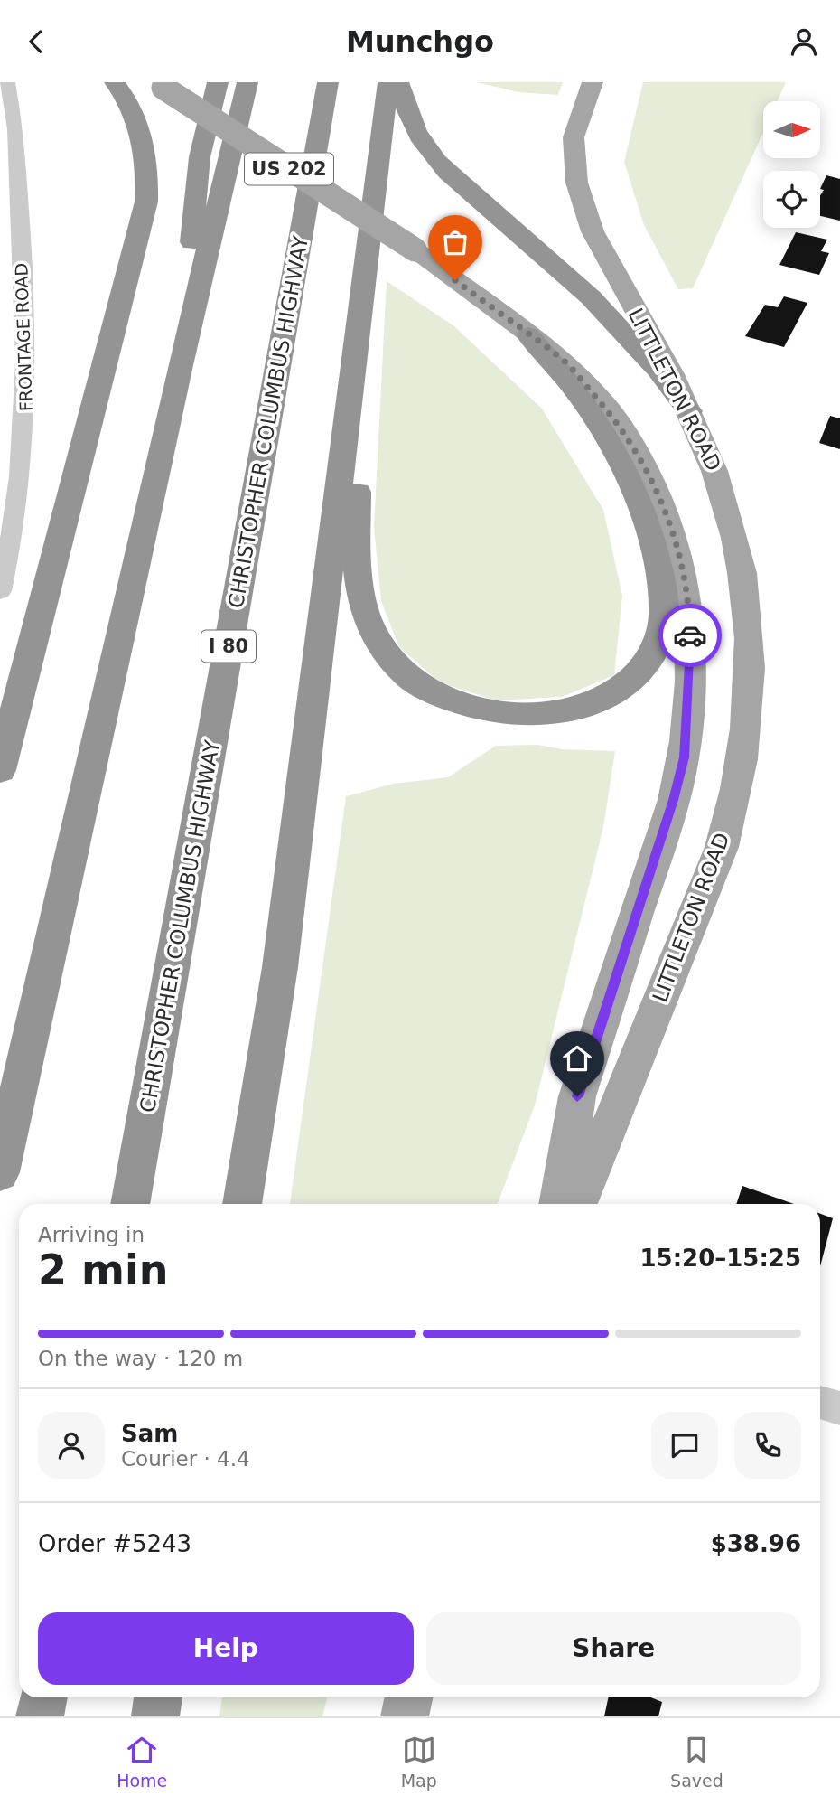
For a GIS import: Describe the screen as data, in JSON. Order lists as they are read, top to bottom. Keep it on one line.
{"streets":{"highway":["CHRISTOPHER COLUMBUS HIGHWAY","I 80"],"main road":["US 202","LITTLETON ROAD"],"street":["FRONTAGE ROAD"]},"north":"right","page":{"header":"Munchgo","heading":["2 min","Arriving in","15:20–15:25"],"panel":["Sam","Courier · 4.4","Order #5243","$38.96"],"bar":"On the way · 120 m","buttons":["Help","Share"],"tabs":["Home","Map","Saved"]}}
